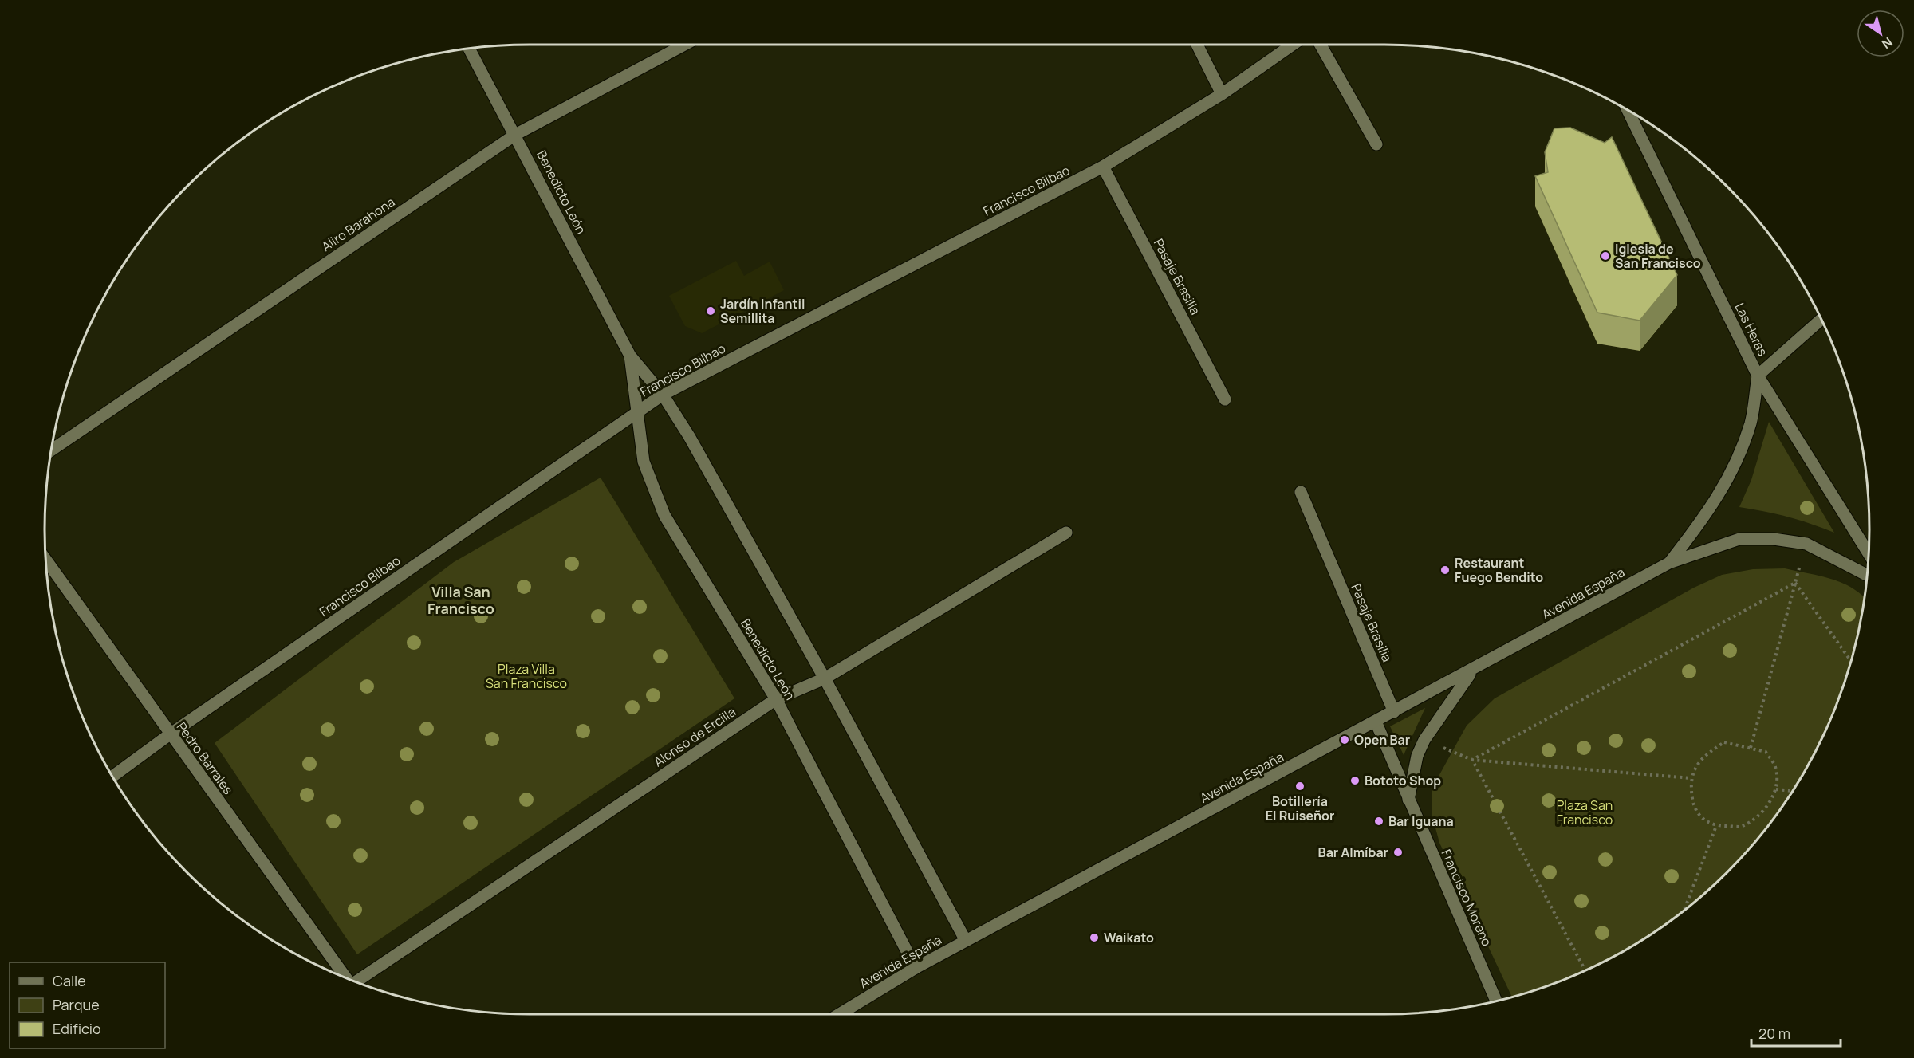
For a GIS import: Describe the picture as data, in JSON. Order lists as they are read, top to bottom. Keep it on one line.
{"streets":{"street":["Francisco Bilbao","Benedicto León","Aliro Barahona","Pasaje Brasilia","Las Heras","Avenida España","Alonso de Ercilla","Pedro Barrales","Francisco Moreno"]},"crossings":[["Francisco Bilbao","Benedicto León"],["Francisco Bilbao","Pasaje Brasilia"],["Francisco Bilbao","Pedro Barrales"],["Benedicto León","Aliro Barahona"],["Benedicto León","Avenida España"],["Benedicto León","Alonso de Ercilla"],["Pasaje Brasilia","Avenida España"],["Las Heras","Avenida España"],["Avenida España","Francisco Moreno"]],"districts":["Villa San Francisco"],"parks":["Plaza Villa San Francisco","Plaza San Francisco"],"places":["Iglesia de San Francisco","Jardín Infantil Semillita","Restaurant Fuego Bendito","Open Bar","Bototo Shop","Botillería El Ruiseñor","Bar Iguana","Bar Almíbar","Waikato"],"legend":["Calle","Parque","Edificio"],"scale_bar":"20 m","north":"bottom right"}
